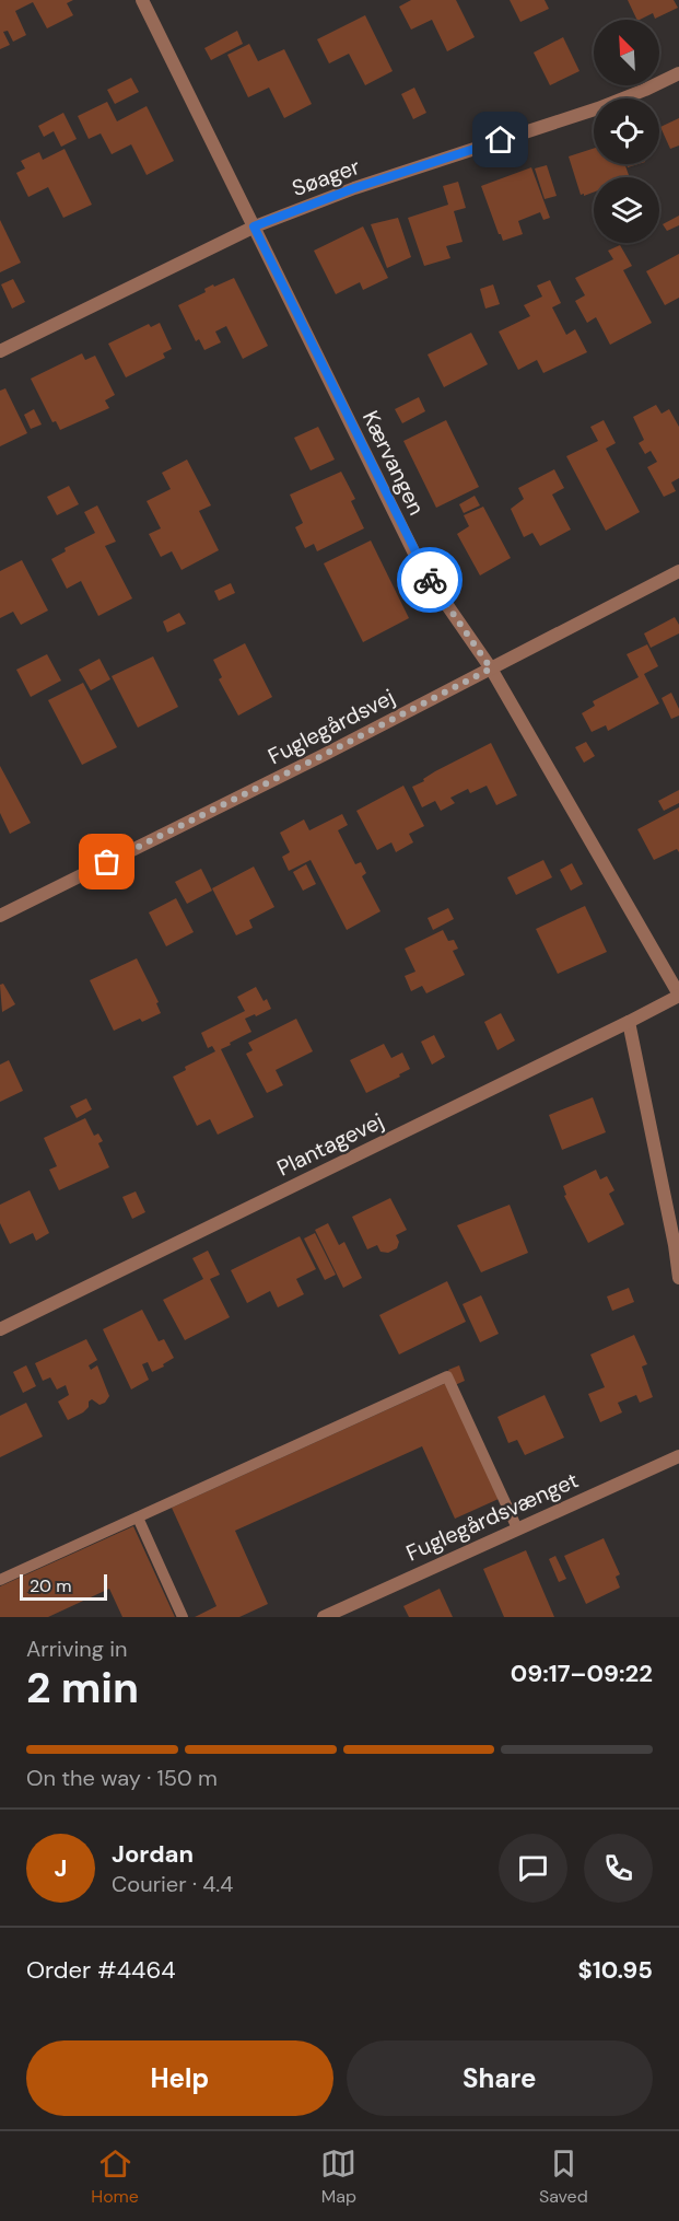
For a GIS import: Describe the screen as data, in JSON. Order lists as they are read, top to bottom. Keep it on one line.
{"streets":{"street":["Søager","Kærvangen","Fuglegårdsvej","Plantagevej","Fuglegårdsvænget"]},"crossings":[["Søager","Kærvangen"],["Kærvangen","Fuglegårdsvej"],["Kærvangen","Plantagevej"]],"scale_bar":"20 m","north":"top left","page":{"scale":"20 m","heading":["2 min","Arriving in","09:17–09:22"],"panel":["Jordan","Courier · 4.4","Order #4464","$10.95"],"bar":"On the way · 150 m","round":"J","buttons":["Help","Share"],"tabs":["Home","Map","Saved"]}}
